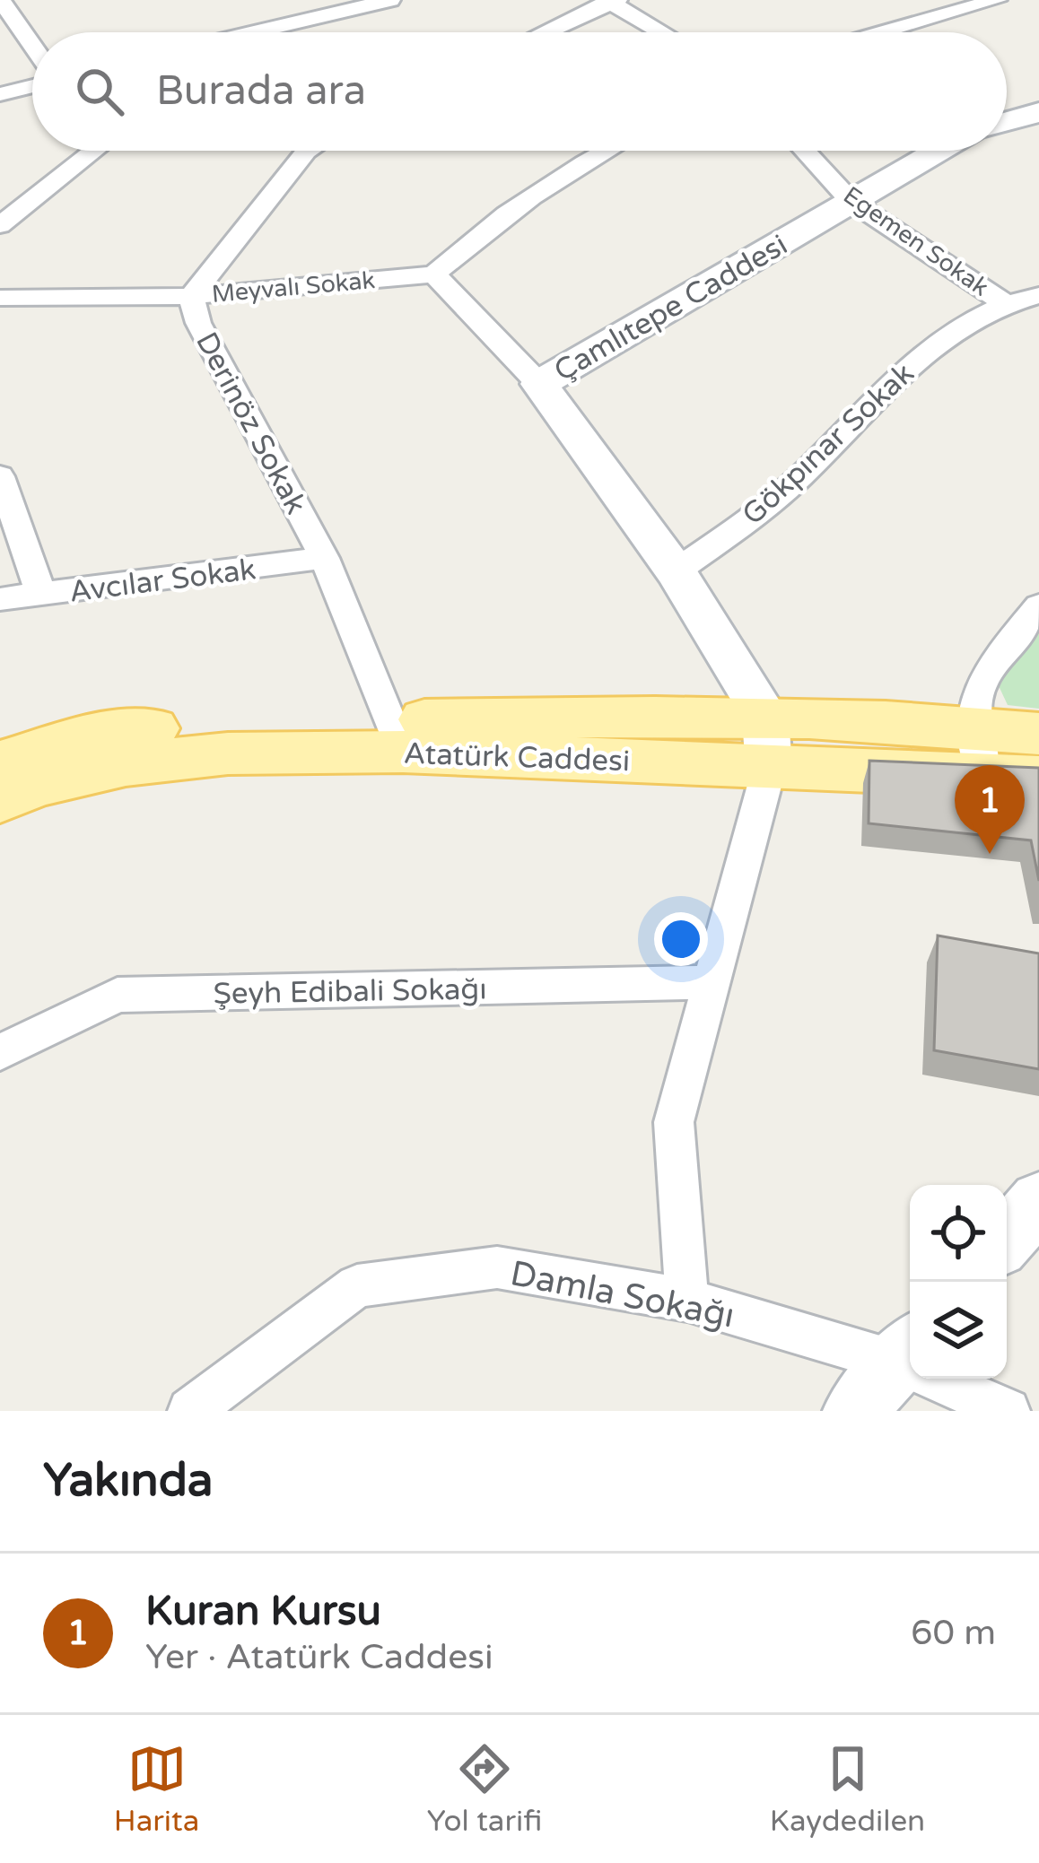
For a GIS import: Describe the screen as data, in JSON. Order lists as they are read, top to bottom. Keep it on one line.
{"streets":{"main road":["Atatürk Caddesi"],"street":["Egemen Sokak","Meyvalı Sokak","Çamlıtepe Caddesi","Derinöz Sokak","Gökpınar Sokak","Avcılar Sokak","Şeyh Edibali Sokağı","Damla Sokağı"]},"crossings":[["Egemen Sokak","Çamlıtepe Caddesi"],["Egemen Sokak","Gökpınar Sokak"],["Meyvalı Sokak","Derinöz Sokak"],["Çamlıtepe Caddesi","Gökpınar Sokak"],["Çamlıtepe Caddesi","Atatürk Caddesi"],["Derinöz Sokak","Avcılar Sokak"],["Derinöz Sokak","Atatürk Caddesi"]],"page":{"search":"Burada ara","pins":"1","heading":"Yakında","list":[{"mark":"1","name":"Kuran Kursu","note":"Yer · Atatürk Caddesi","value":"60 m"}],"nav":["Harita","Yol tarifi","Kaydedilen"]}}
